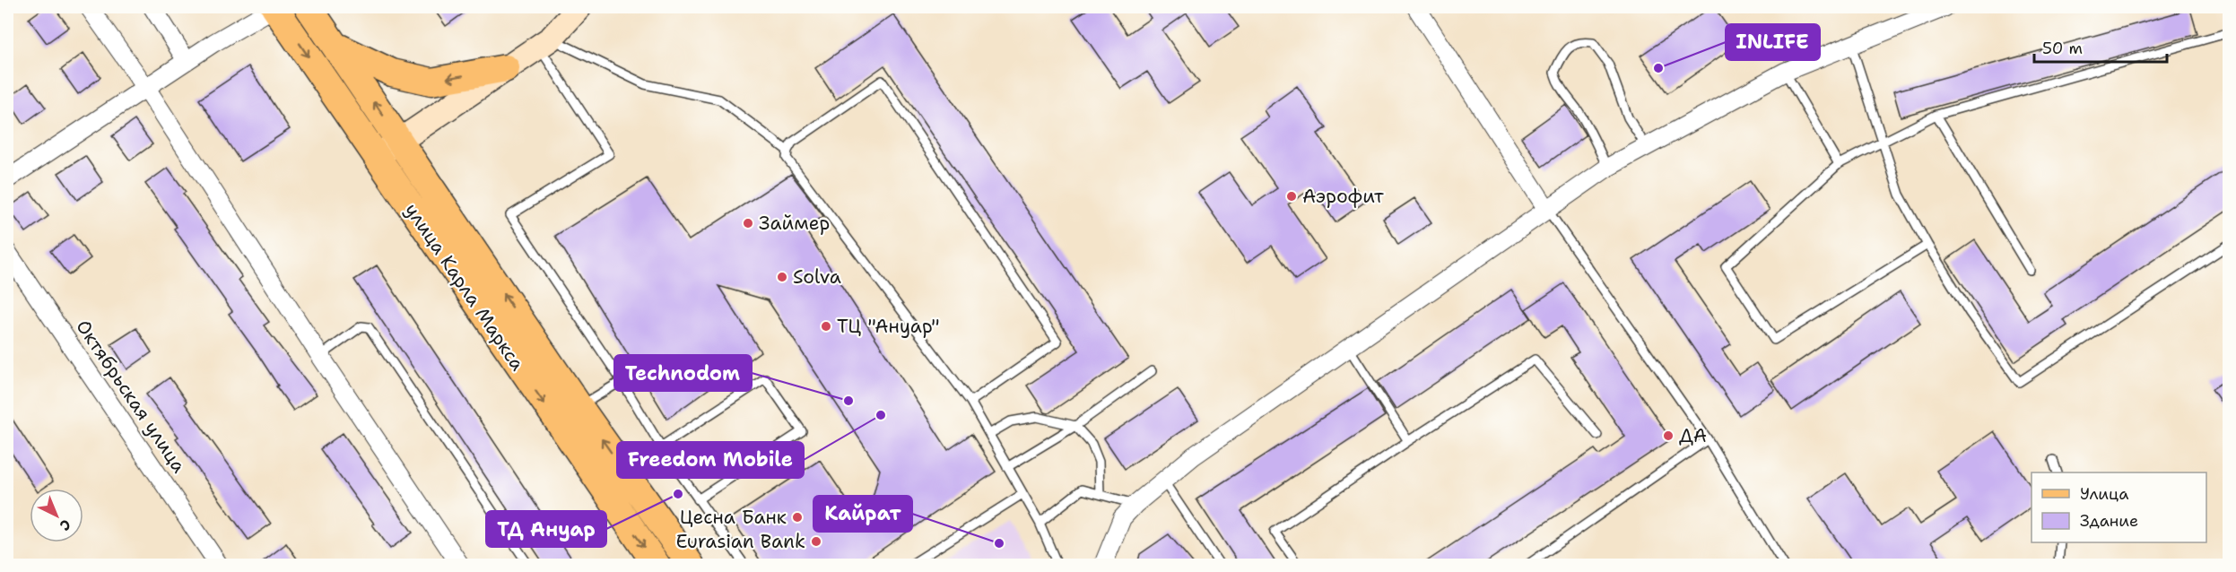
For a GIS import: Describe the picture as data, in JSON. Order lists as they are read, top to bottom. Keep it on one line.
{"streets":{"main road":["улица Карла Маркса"],"street":["Октябрьская улица"]},"places":["INLIFE","Аэрофит","Займер","Solva","ТЦ \"Ануар\"","Technodom","Freedom Mobile","ДА","ТД Ануар","Цесна Банк","Eurasian Bank","Кайрат"],"legend":["Улица","Здание"],"scale_bar":"50 m","north":"bottom right"}
